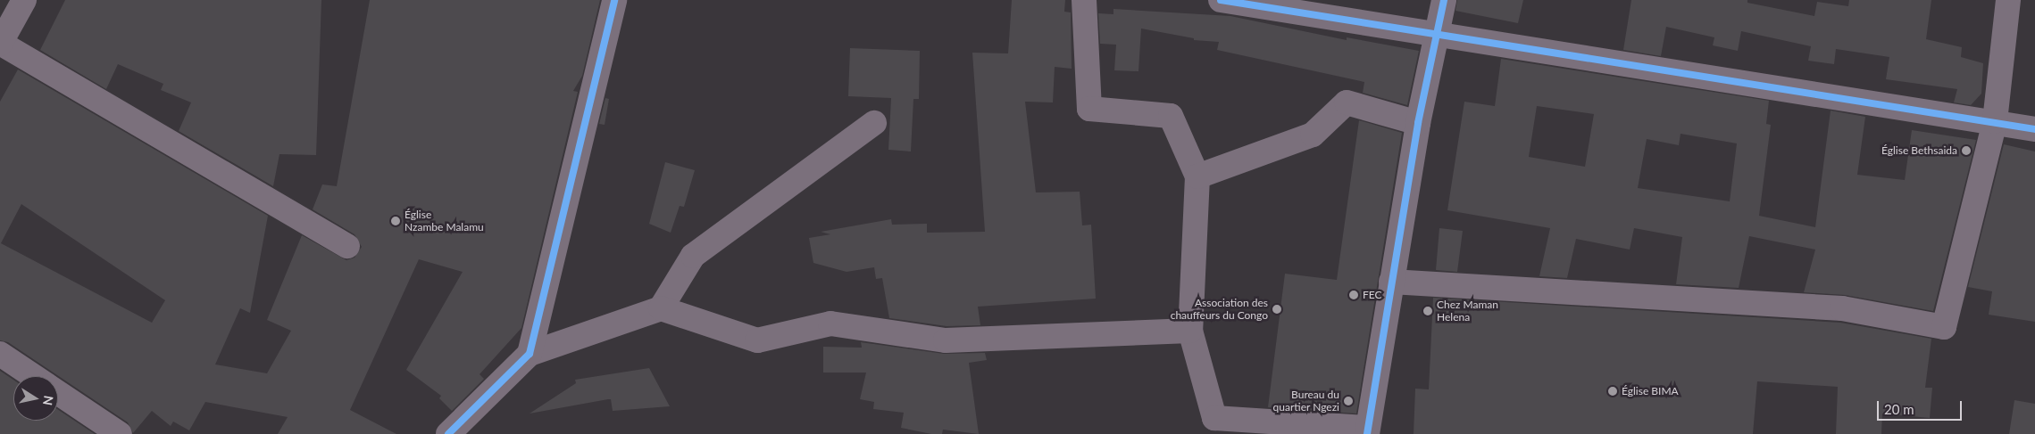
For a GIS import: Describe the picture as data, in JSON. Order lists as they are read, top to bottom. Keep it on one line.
{"places":["Église Bethsaida","Église Nzambe Malamu","FEC","Association des chauffeurs du Congo","Chez Maman Helena","Église BIMA","Bureau du quartier Ngezi"],"scale_bar":"20 m","north":"right"}
